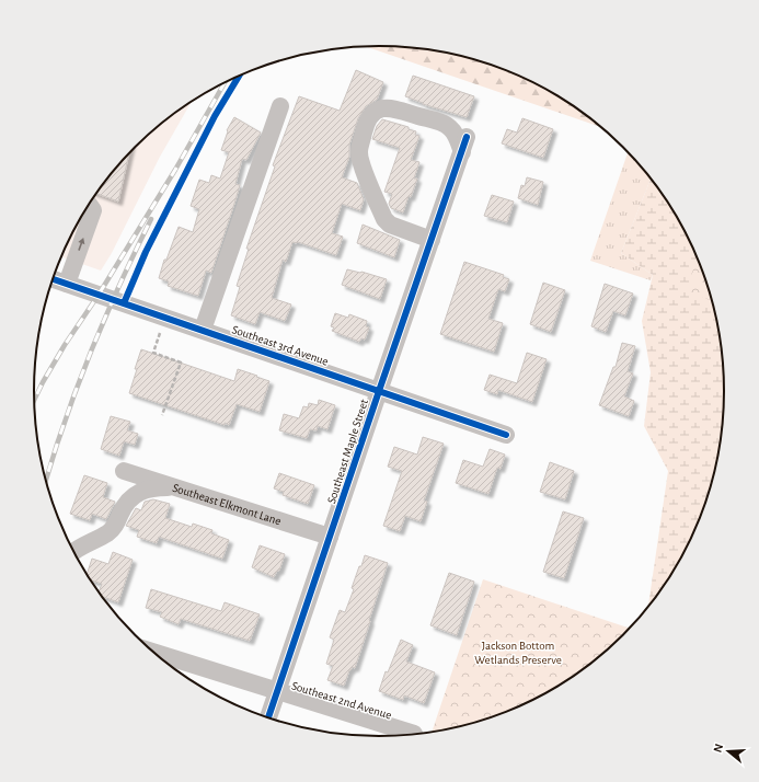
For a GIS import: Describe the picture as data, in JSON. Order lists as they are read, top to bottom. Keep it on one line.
{"streets":{"street":["Southeast 3rd Avenue","Southeast Maple Street","Southeast Elkmont Lane","Southeast 2nd Avenue"]},"crossings":[["Southeast 3rd Avenue","Southeast Maple Street"],["Southeast Maple Street","Southeast Elkmont Lane"],["Southeast Maple Street","Southeast 2nd Avenue"]],"parks":["Jackson Bottom Wetlands Preserve"],"north":"left"}
